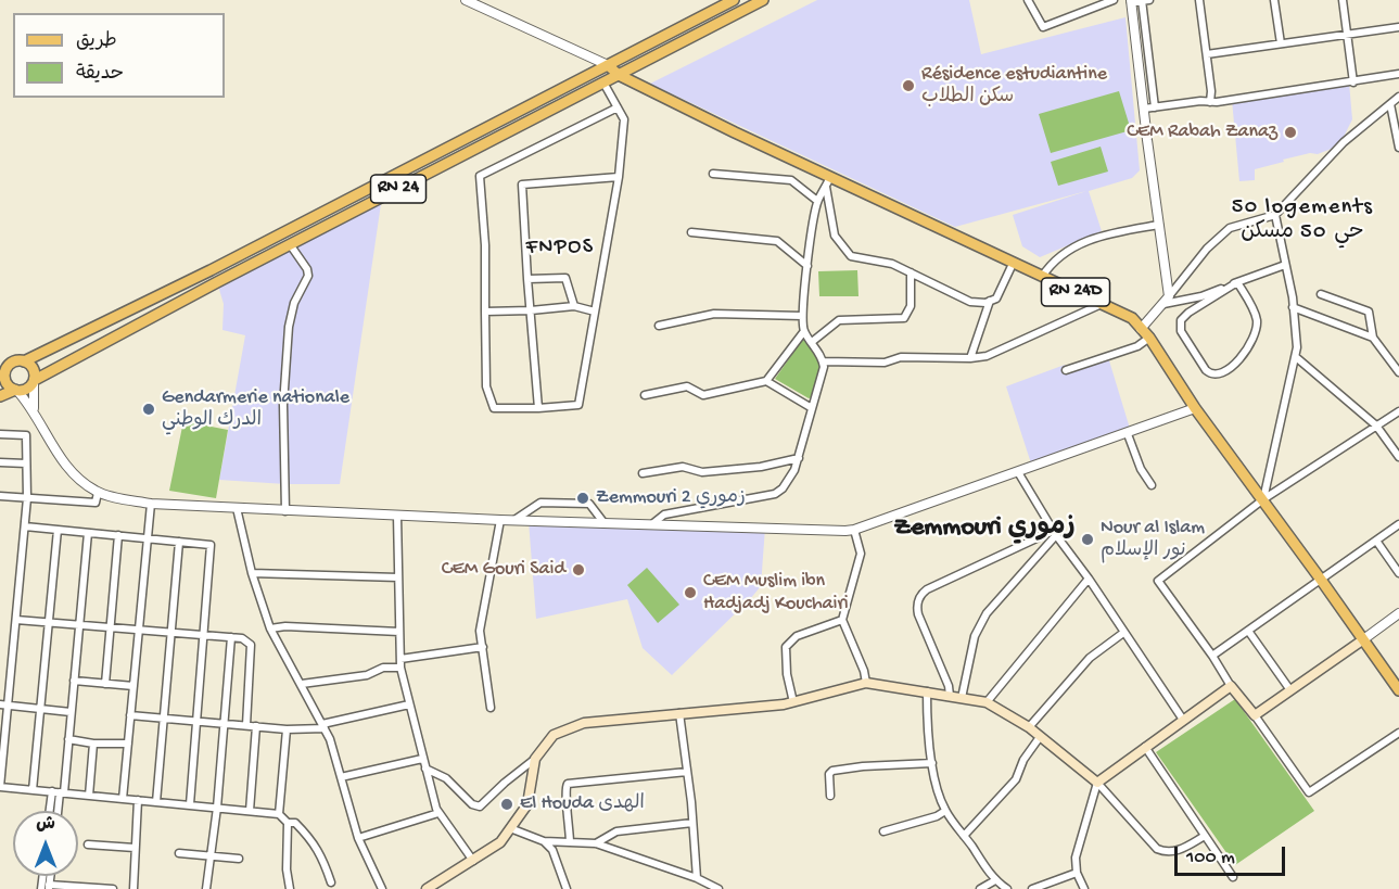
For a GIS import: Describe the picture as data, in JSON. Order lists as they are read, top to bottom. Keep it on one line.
{"streets":{"main road":["RN 24","RN 24D"]},"crossings":[["RN 24","RN 24D"]],"districts":["50 logements حي 50 مسكن","FNPOS","Zemmouri زموري"],"places":["Résidence estudiantine سكن الطلاب","CEM Rabah Zanaz","Gendarmerie nationale الدرك الوطني","Zemmouri 2 زموري","Nour al Islam نور الإسلام","CEM Gouri Said","CEM Muslim ibn Hadjadj Kouchairi","El Houda الهدى"],"legend":["طريق","حديقة"],"scale_bar":"100 m","north":"top"}
